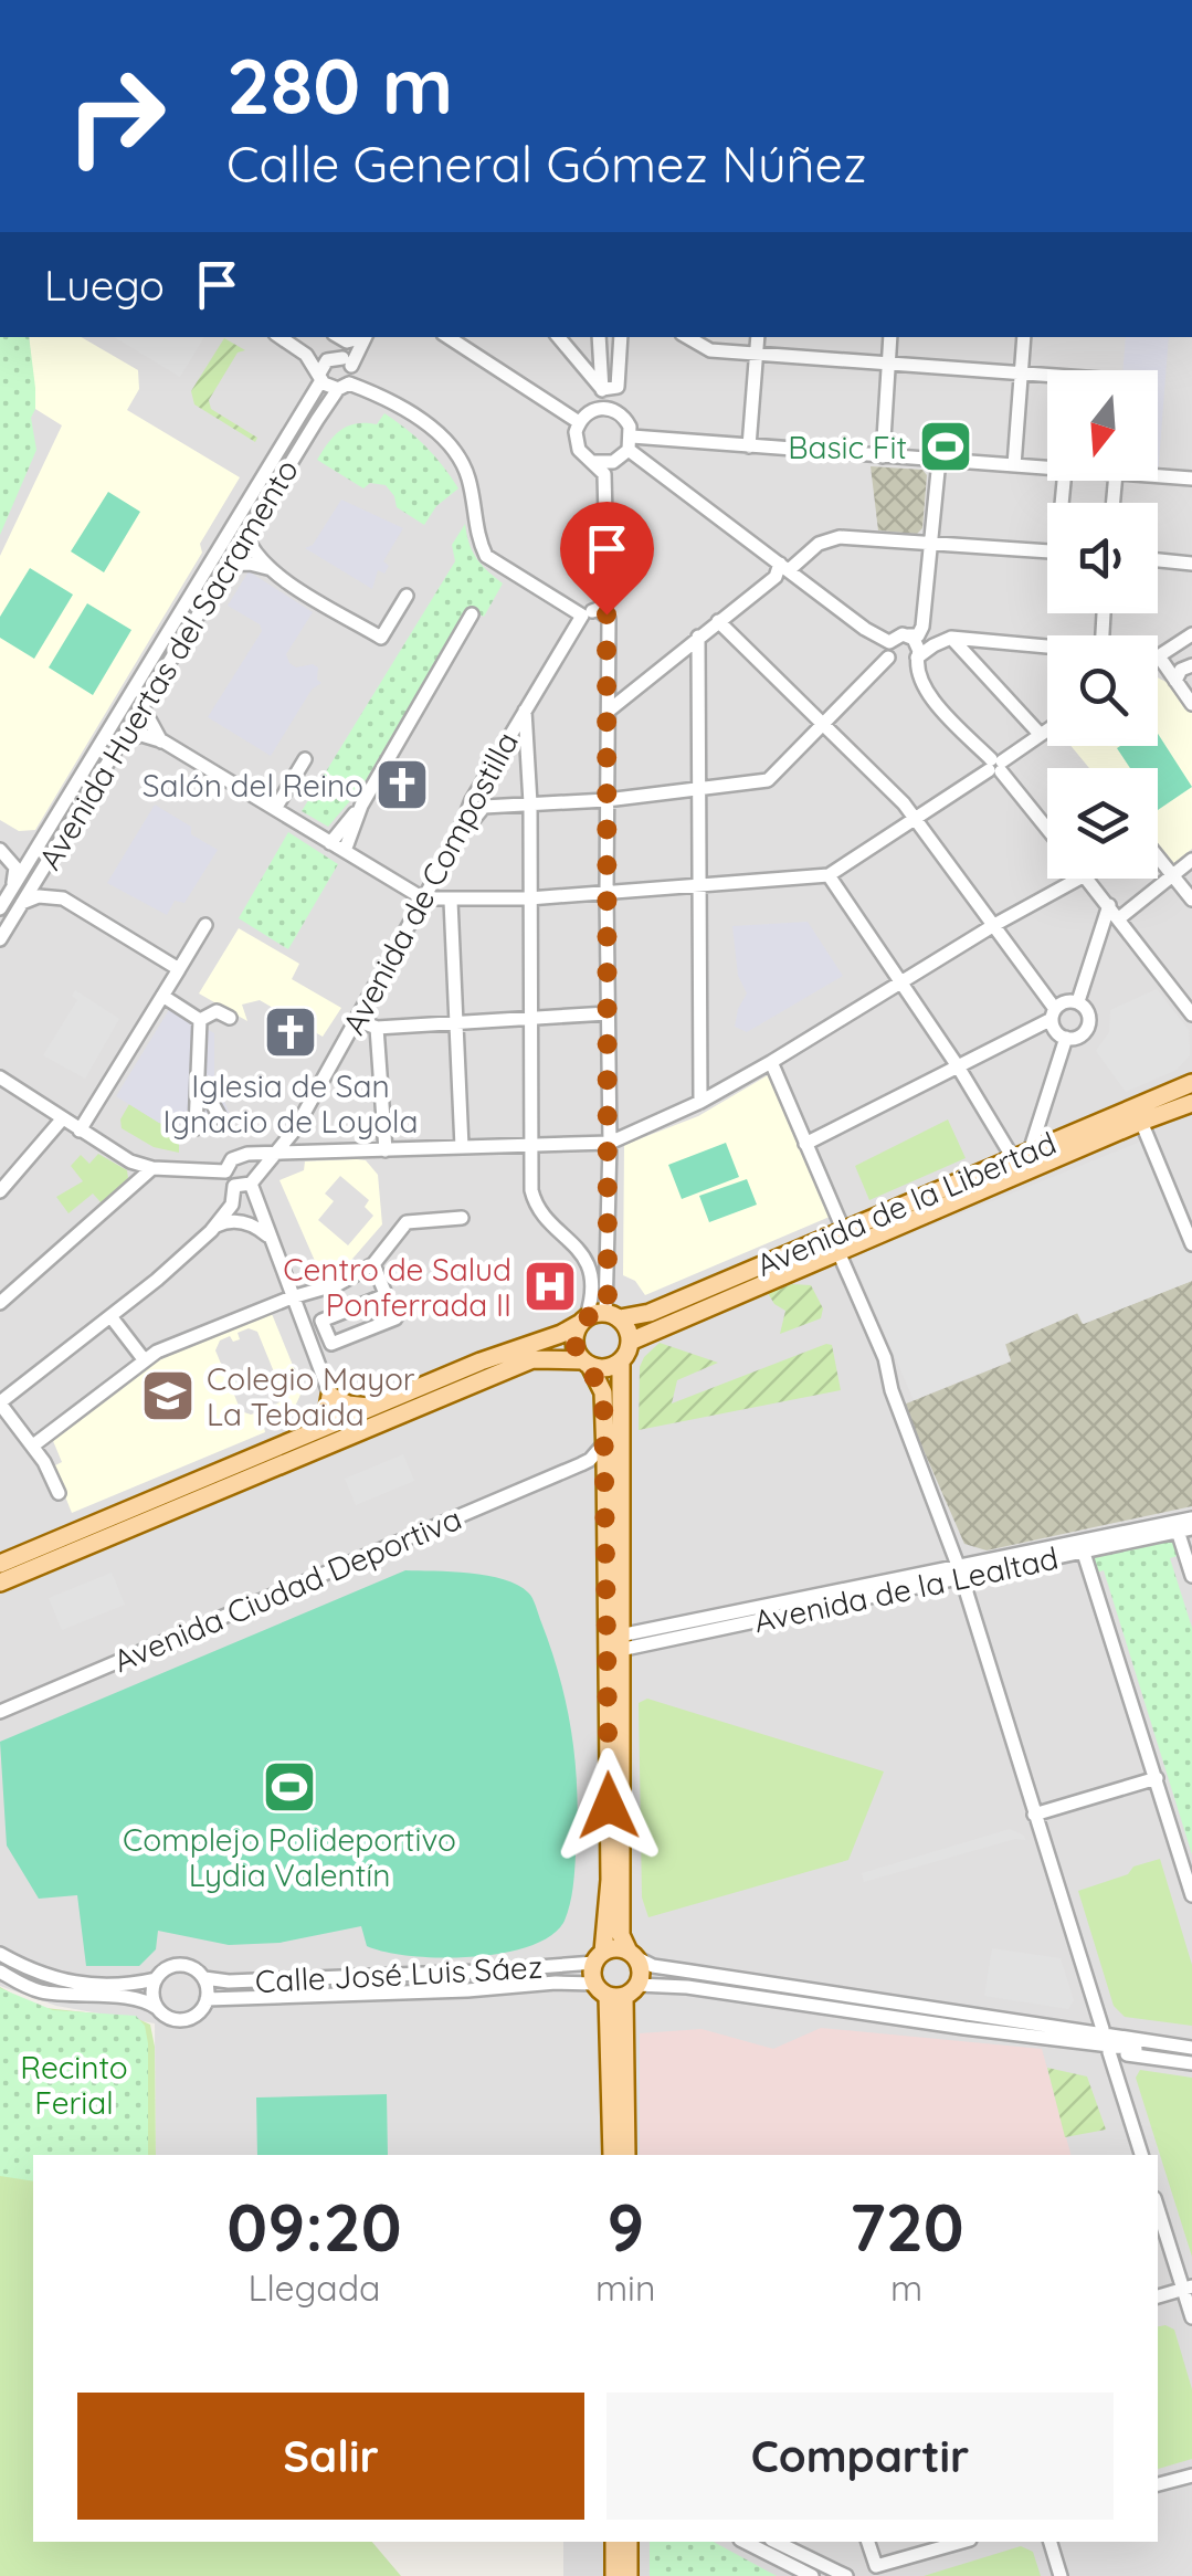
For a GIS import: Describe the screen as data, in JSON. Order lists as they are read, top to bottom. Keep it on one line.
{"streets":{"main road":["Avenida de la Libertad"],"street":["Avenida Huertas del Sacramento","Avenida de Compostilla","Avenida Ciudad Deportiva","Avenida de la Lealtad","Calle José Luis Sáez"]},"crossings":[["Avenida de la Libertad","Avenida de la Lealtad"]],"parks":["Recinto Ferial"],"places":{"sports":["Basic Fit","Complejo Polideportivo Lydia Valentín"],"church":["Salón del Reino","Iglesia de San Ignacio de Loyola"],"hospital":["Centro de Salud Ponferrada II"],"school or university":["Colegio Mayor La Tebaida"]},"north":"bottom","page":{"turn":["280 m","Calle General Gómez Núñez"],"then":"Luego","eta":["09:20","Llegada","9","min","720","m"],"buttons":["Salir","Compartir"]}}
